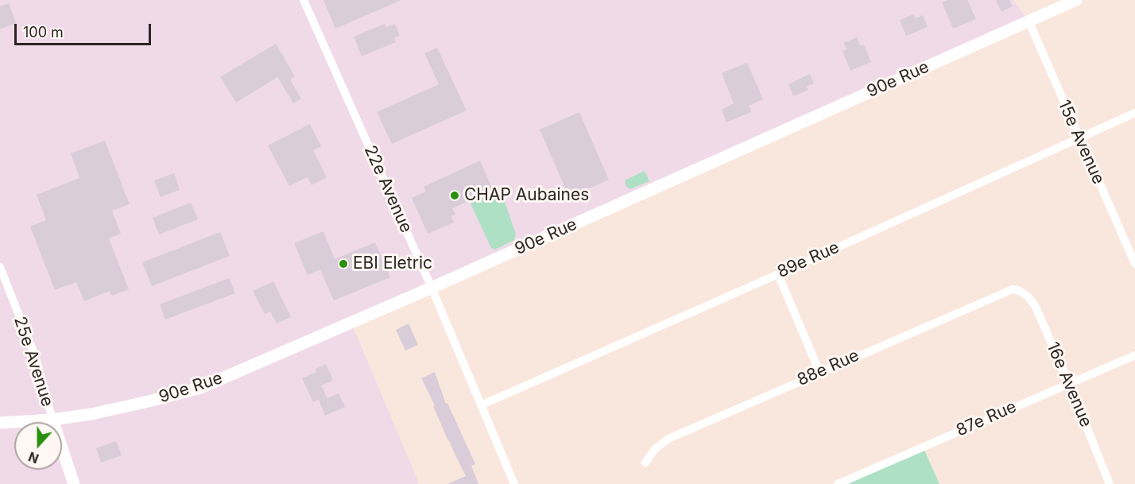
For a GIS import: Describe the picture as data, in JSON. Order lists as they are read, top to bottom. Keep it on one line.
{"streets":{"street":["90e Rue","15e Avenue","22e Avenue","89e Rue","25e Avenue","88e Rue","16e Avenue","87e Rue"]},"crossings":[["90e Rue","15e Avenue"],["90e Rue","22e Avenue"],["90e Rue","25e Avenue"],["15e Avenue","89e Rue"],["22e Avenue","89e Rue"],["88e Rue","16e Avenue"],["16e Avenue","87e Rue"]],"places":["CHAP Aubaines","EBI Eletric"],"scale_bar":"100 m","north":"bottom"}
